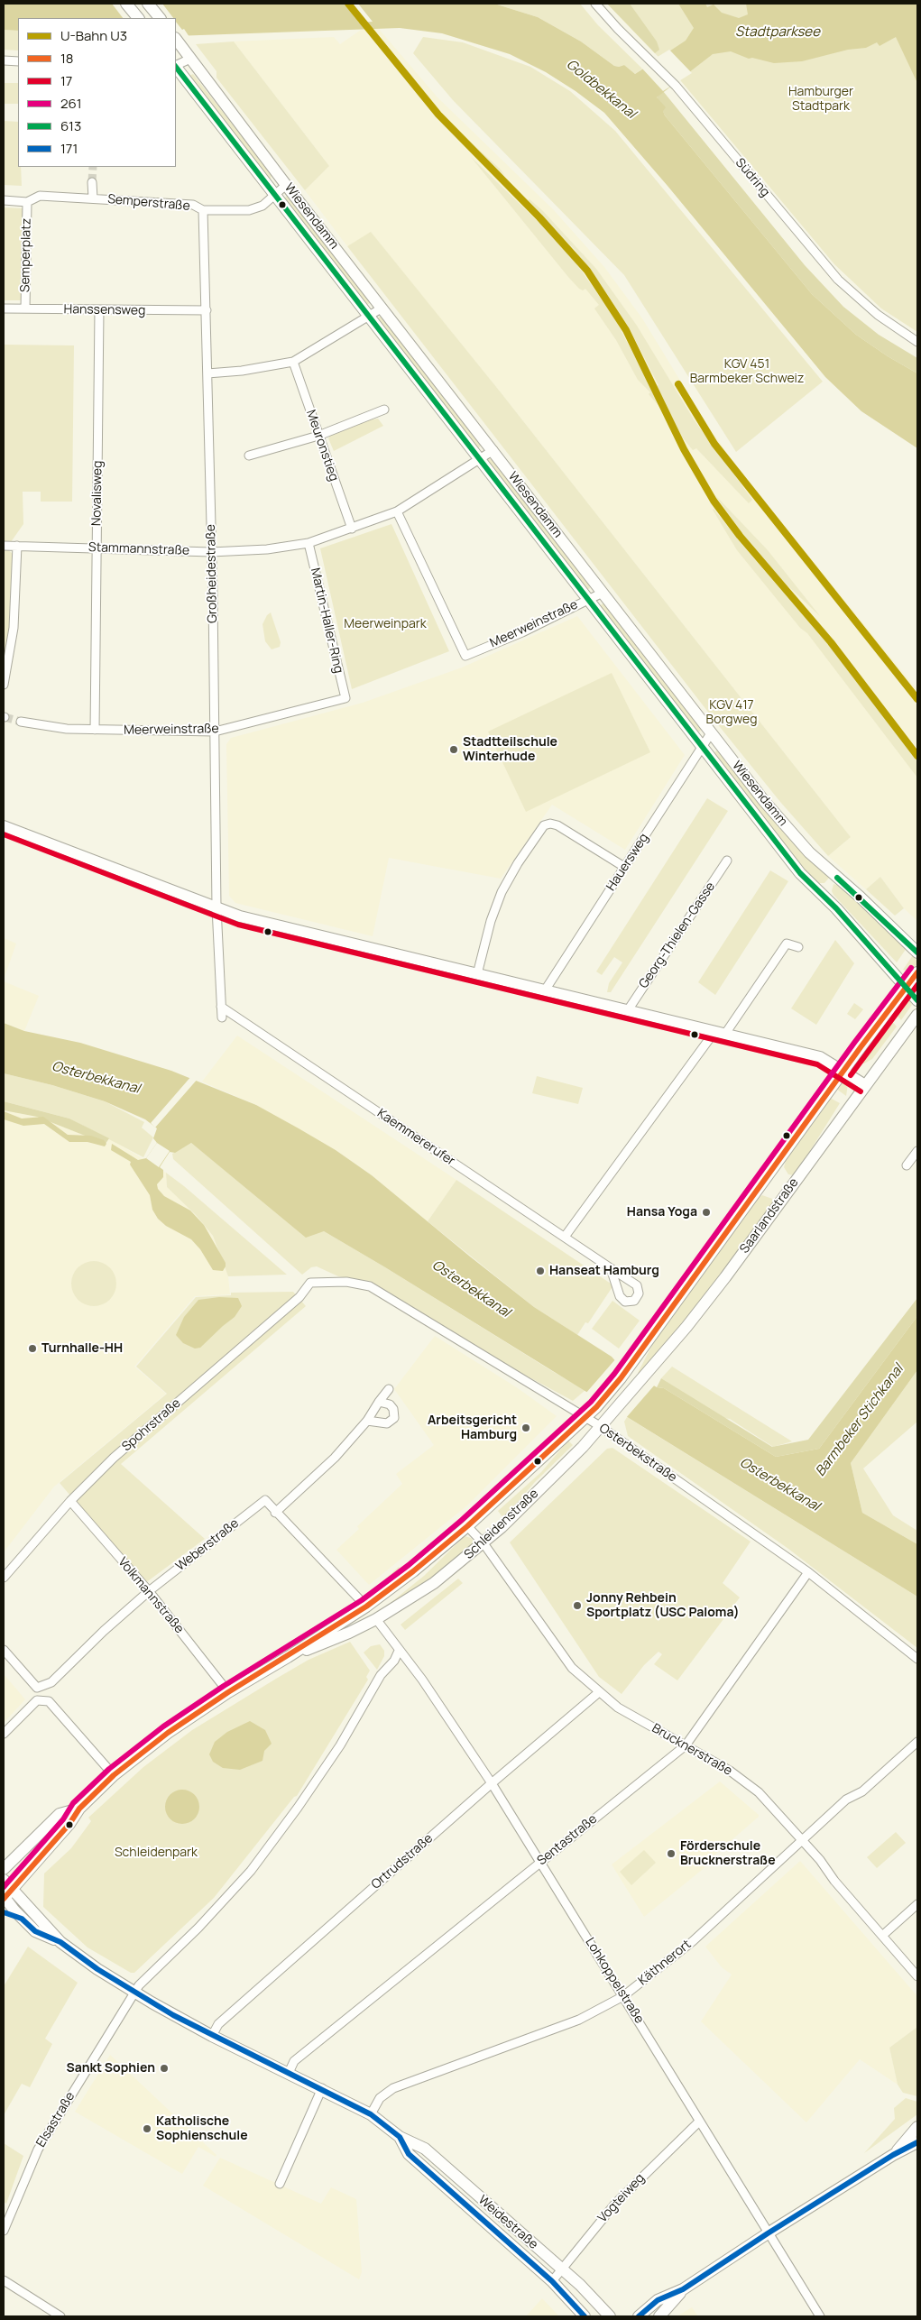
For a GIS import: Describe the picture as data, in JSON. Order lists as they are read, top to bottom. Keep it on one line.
{"streets":{"street":["Südring","Semperstraße","Wiesendamm","Semperplatz","Hanssensweg","Meuronstieg","Novalisweg","Stammannstraße","Großheidestraße","Martin-Haller-Ring","Meerweinstraße","Hauersweg","Georg-Thielen-Gasse","Kaemmererufer","Saarlandstraße","Spohrstraße","Osterbekstraße","Schleidenstraße","Weberstraße","Volkmannstraße","Brucknerstraße","Sentastraße","Ortrudstraße","Käthnerort","Lohkoppelstraße","Elsastraße","Vogteiweg","Weidestraße"]},"crossings":[["Semperstraße","Wiesendamm"],["Semperstraße","Semperplatz"],["Semperstraße","Großheidestraße"],["Wiesendamm","Stammannstraße"],["Wiesendamm","Meerweinstraße"],["Wiesendamm","Hauersweg"],["Wiesendamm","Saarlandstraße"],["Semperplatz","Hanssensweg"],["Hanssensweg","Novalisweg"],["Hanssensweg","Großheidestraße"],["Meuronstieg","Stammannstraße"],["Novalisweg","Stammannstraße"],["Novalisweg","Meerweinstraße"],["Stammannstraße","Großheidestraße"],["Stammannstraße","Martin-Haller-Ring"],["Stammannstraße","Meerweinstraße"],["Großheidestraße","Meerweinstraße"],["Großheidestraße","Kaemmererufer"],["Martin-Haller-Ring","Meerweinstraße"],["Saarlandstraße","Schleidenstraße"],["Spohrstraße","Osterbekstraße"],["Spohrstraße","Volkmannstraße"],["Osterbekstraße","Schleidenstraße"],["Osterbekstraße","Sentastraße"],["Schleidenstraße","Brucknerstraße"],["Schleidenstraße","Lohkoppelstraße"],["Weberstraße","Volkmannstraße"],["Brucknerstraße","Sentastraße"],["Brucknerstraße","Ortrudstraße"],["Brucknerstraße","Käthnerort"],["Sentastraße","Lohkoppelstraße"],["Sentastraße","Weidestraße"],["Ortrudstraße","Lohkoppelstraße"],["Ortrudstraße","Weidestraße"],["Käthnerort","Lohkoppelstraße"],["Käthnerort","Weidestraße"],["Lohkoppelstraße","Elsastraße"],["Lohkoppelstraße","Vogteiweg"],["Elsastraße","Weidestraße"],["Vogteiweg","Weidestraße"]],"water":["Stadtparksee","Goldbekkanal","Osterbekkanal","Barmbeker Stichkanal"],"parks":["Hamburger Stadtpark","KGV 451 Barmbeker Schweiz","Meerweinpark","KGV 417 Borgweg","Schleidenpark"],"places":["Stadtteilschule Winterhude","Hansa Yoga","Hanseat Hamburg","Turnhalle-HH","Arbeitsgericht Hamburg","Jonny Rehbein Sportplatz (USC Paloma)","Förderschule Brucknerstraße","Sankt Sophien","Katholische Sophienschule"],"lines":["metro line U3","transit line 613","transit line 17","transit line 261","transit line 18","transit line 171"],"legend":["U-Bahn U3","18","17","261","613","171"]}
